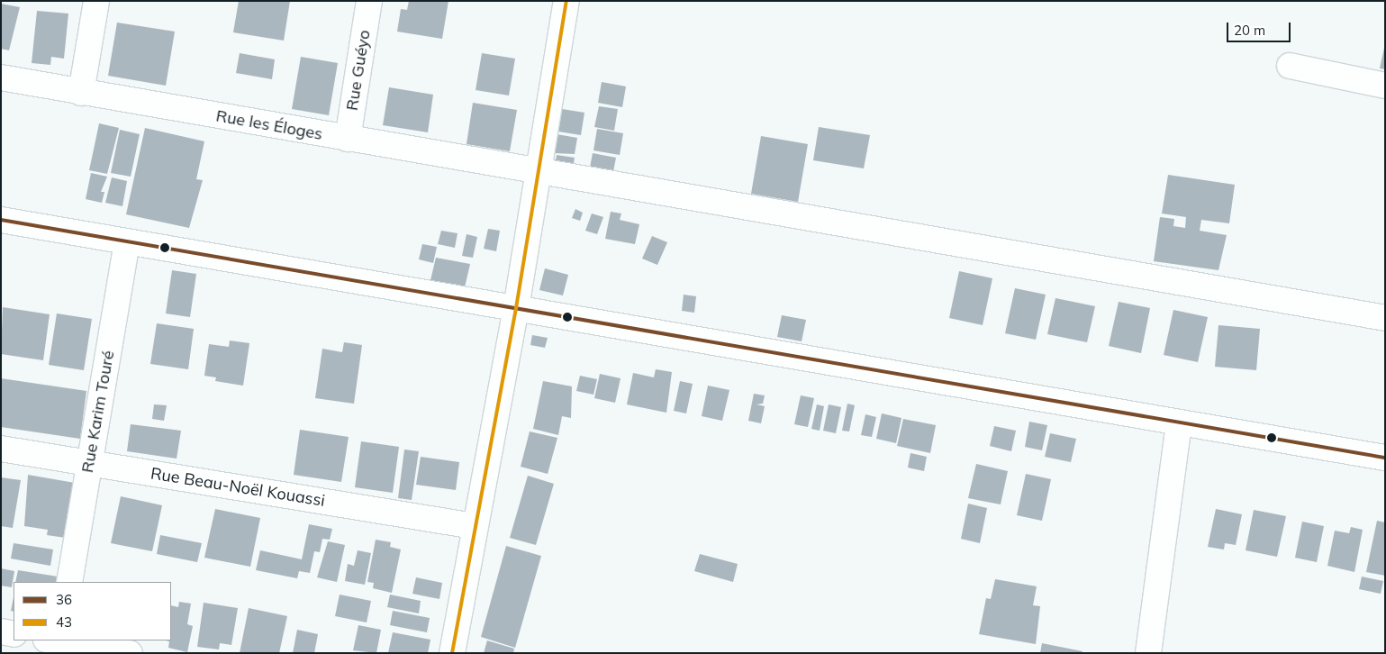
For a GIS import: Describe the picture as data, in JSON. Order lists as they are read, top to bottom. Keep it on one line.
{"streets":{"street":["Rue Guéyo","Rue les Éloges","Rue Karim Touré","Rue Beau-Noël Kouassi"]},"crossings":[["Rue Guéyo","Rue les Éloges"],["Rue Karim Touré","Rue Beau-Noël Kouassi"]],"lines":["transit line 43","transit line 36"],"legend":["36","43"],"scale_bar":"20 m"}
